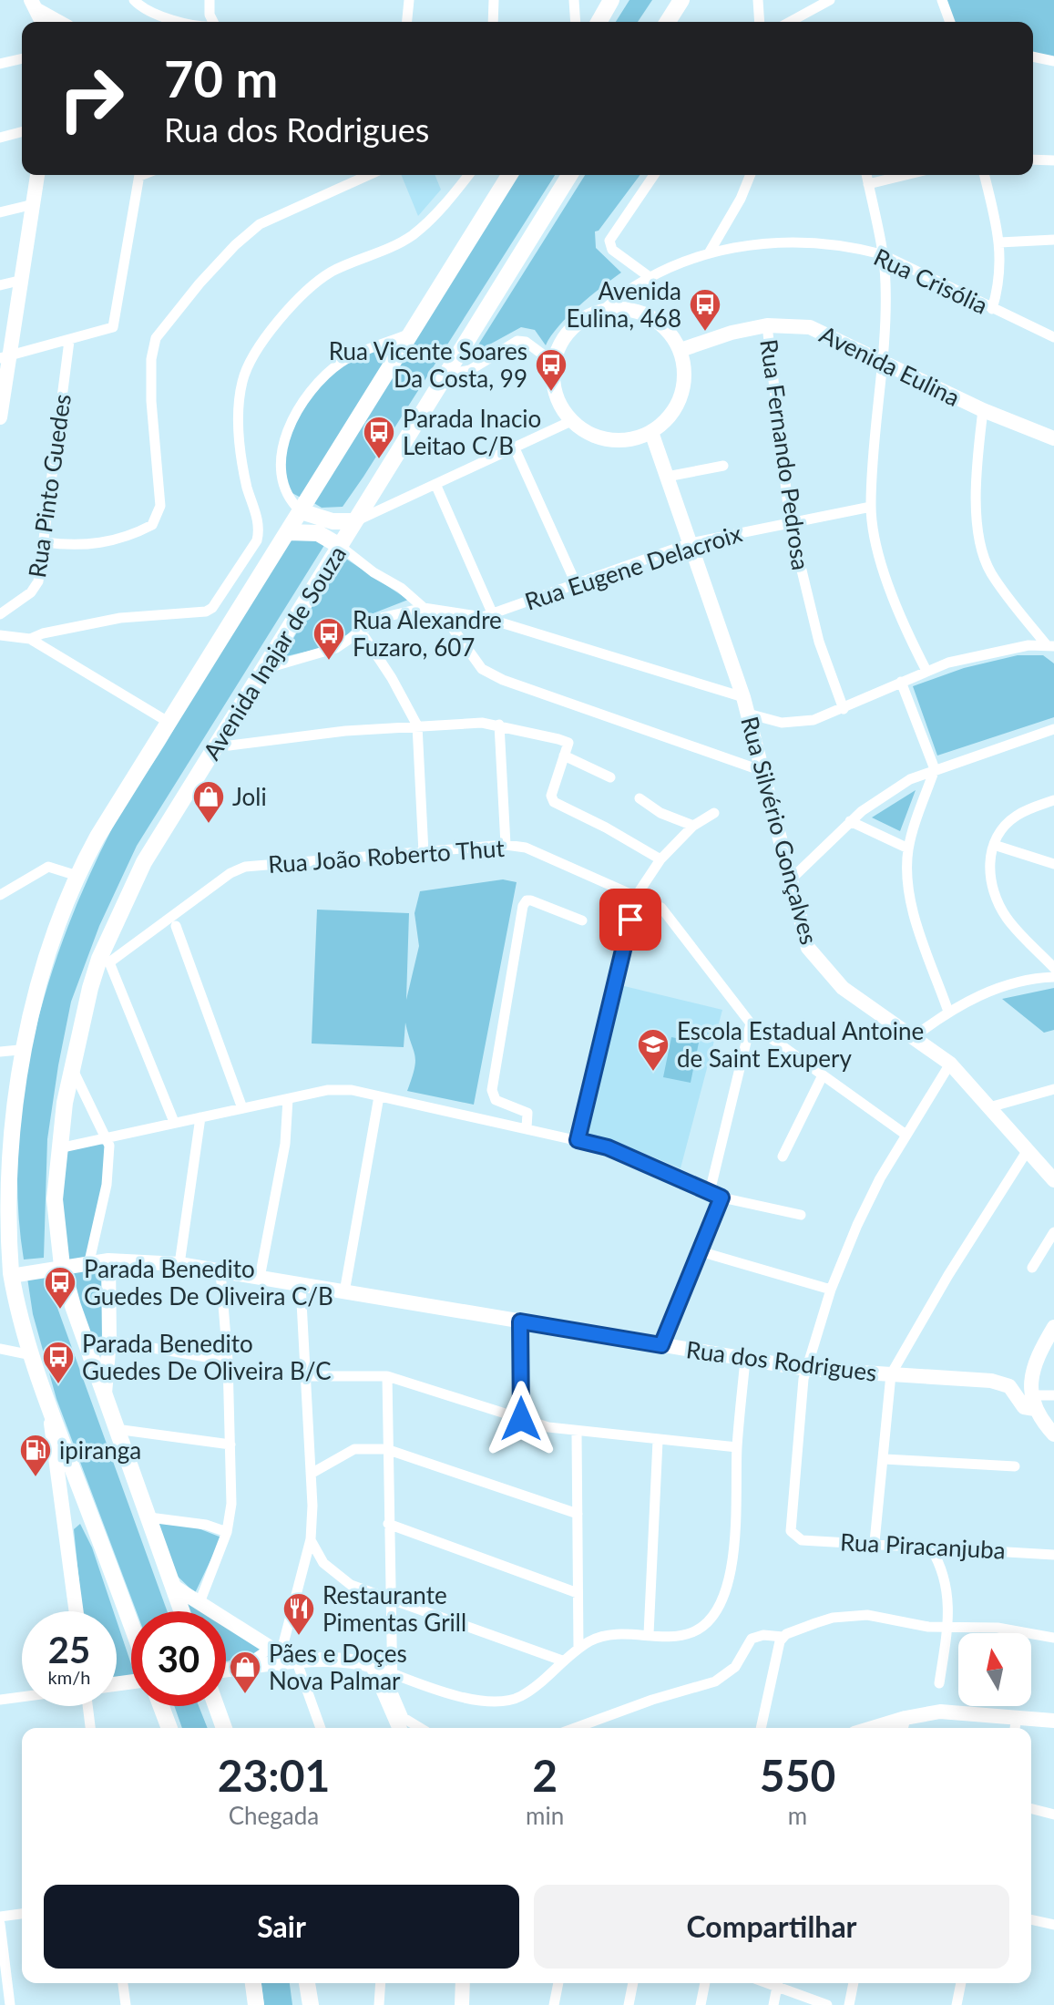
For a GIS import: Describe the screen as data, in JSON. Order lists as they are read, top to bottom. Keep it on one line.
{"streets":{"main road":["Avenida Inajar de Souza"],"street":["Rua Crisólia","Avenida Eulina","Rua Fernando Pedrosa","Rua Pinto Guedes","Rua Eugene Delacroix","Rua Silvério Gonçalves","Rua João Roberto Thut","Rua dos Rodrigues","Rua Piracanjuba"]},"crossings":[["Rua Crisólia","Avenida Eulina"],["Rua Crisólia","Rua Silvério Gonçalves"],["Avenida Eulina","Rua Fernando Pedrosa"],["Avenida Eulina","Rua Silvério Gonçalves"],["Rua Fernando Pedrosa","Rua Eugene Delacroix"],["Rua Eugene Delacroix","Rua Silvério Gonçalves"],["Avenida Inajar de Souza","Rua João Roberto Thut"],["Avenida Inajar de Souza","Rua dos Rodrigues"],["Rua dos Rodrigues","Rua Piracanjuba"]],"places":{"bus stop":["Avenida Eulina, 468","Rua Vicente Soares Da Costa, 99","Parada Inacio Leitao C/B","Rua Alexandre Fuzaro, 607","Parada Benedito Guedes De Oliveira C/B","Parada Benedito Guedes De Oliveira B/C"],"shop":["Joli","Pães e Doçes Nova Palmar"],"school or university":["Escola Estadual Antoine de Saint Exupery"],"fuel station":["ipiranga"],"restaurant":["Restaurante Pimentas Grill"]},"north":"top","page":{"turn":["70 m","Rua dos Rodrigues"],"speed":"25 km/h","limit":"30","eta":["23:01","Chegada","2","min","550","m"],"buttons":["Sair","Compartilhar"]}}
